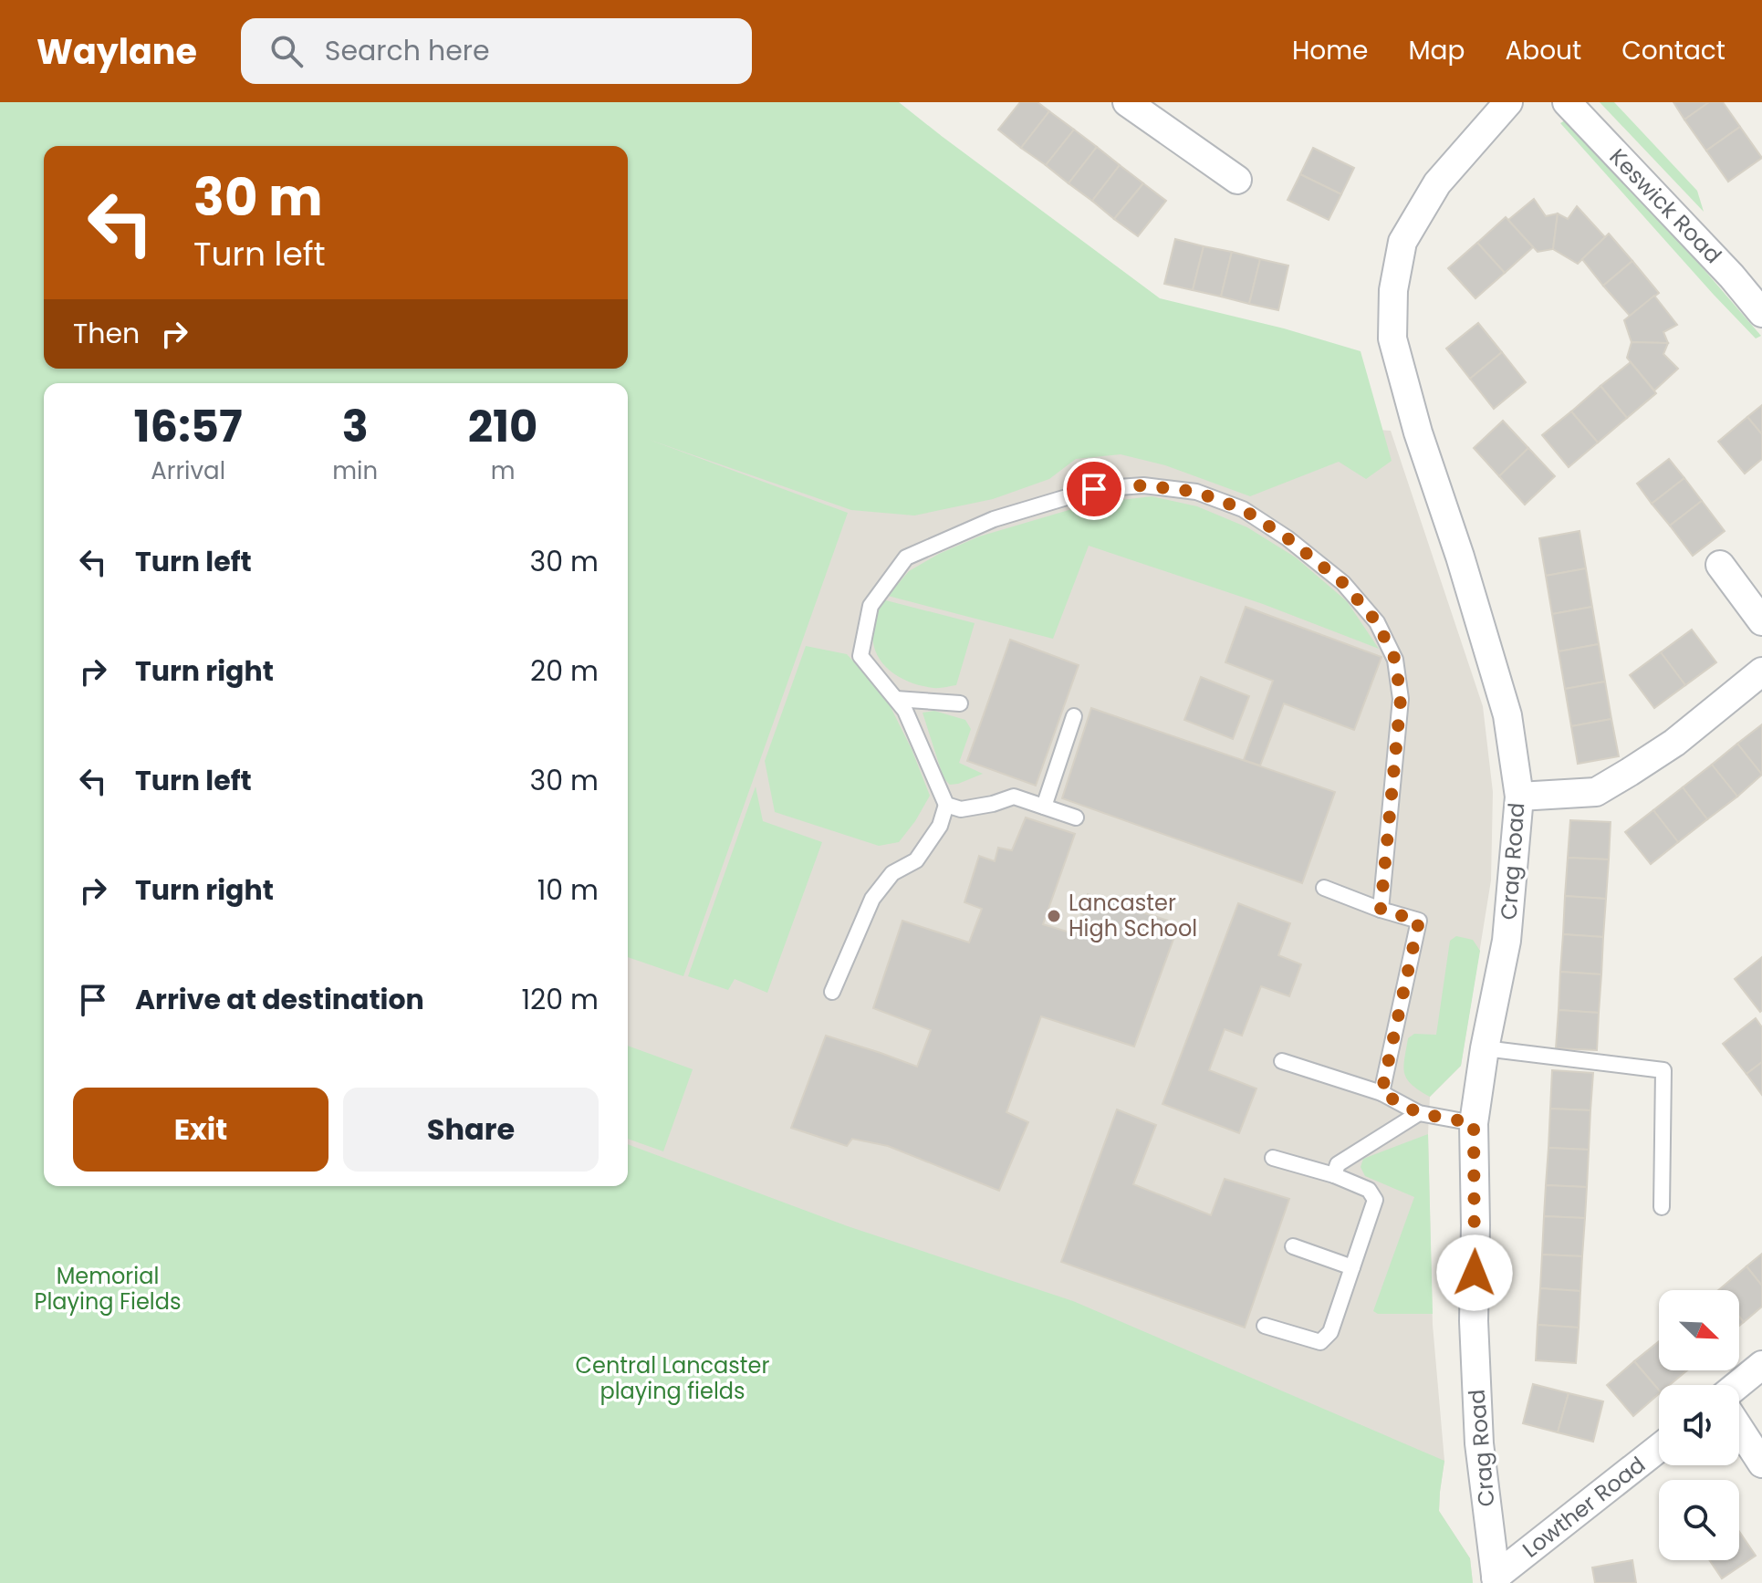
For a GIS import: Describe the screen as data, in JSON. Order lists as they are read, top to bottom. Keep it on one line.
{"streets":{"street":["Keswick Road","Crag Road","Lowther Road"]},"crossings":[["Crag Road","Lowther Road"]],"parks":["Memorial Playing Fields","Central Lancaster playing fields"],"places":["Lancaster High School"],"north":"bottom right","page":{"header":"Waylane","search":"Search here","nav":["Home","Map","About","Contact"],"turn":["30 m","Turn left"],"then":"Then","eta":["16:57","Arrival","3","min","210","m"],"list":[{"name":"Turn left","value":"30 m"},{"name":"Turn right","value":"20 m"},{"name":"Turn left","value":"30 m"},{"name":"Turn right","value":"10 m"},{"name":"Arrive at destination","value":"120 m"}],"buttons":["Exit","Share"]}}
